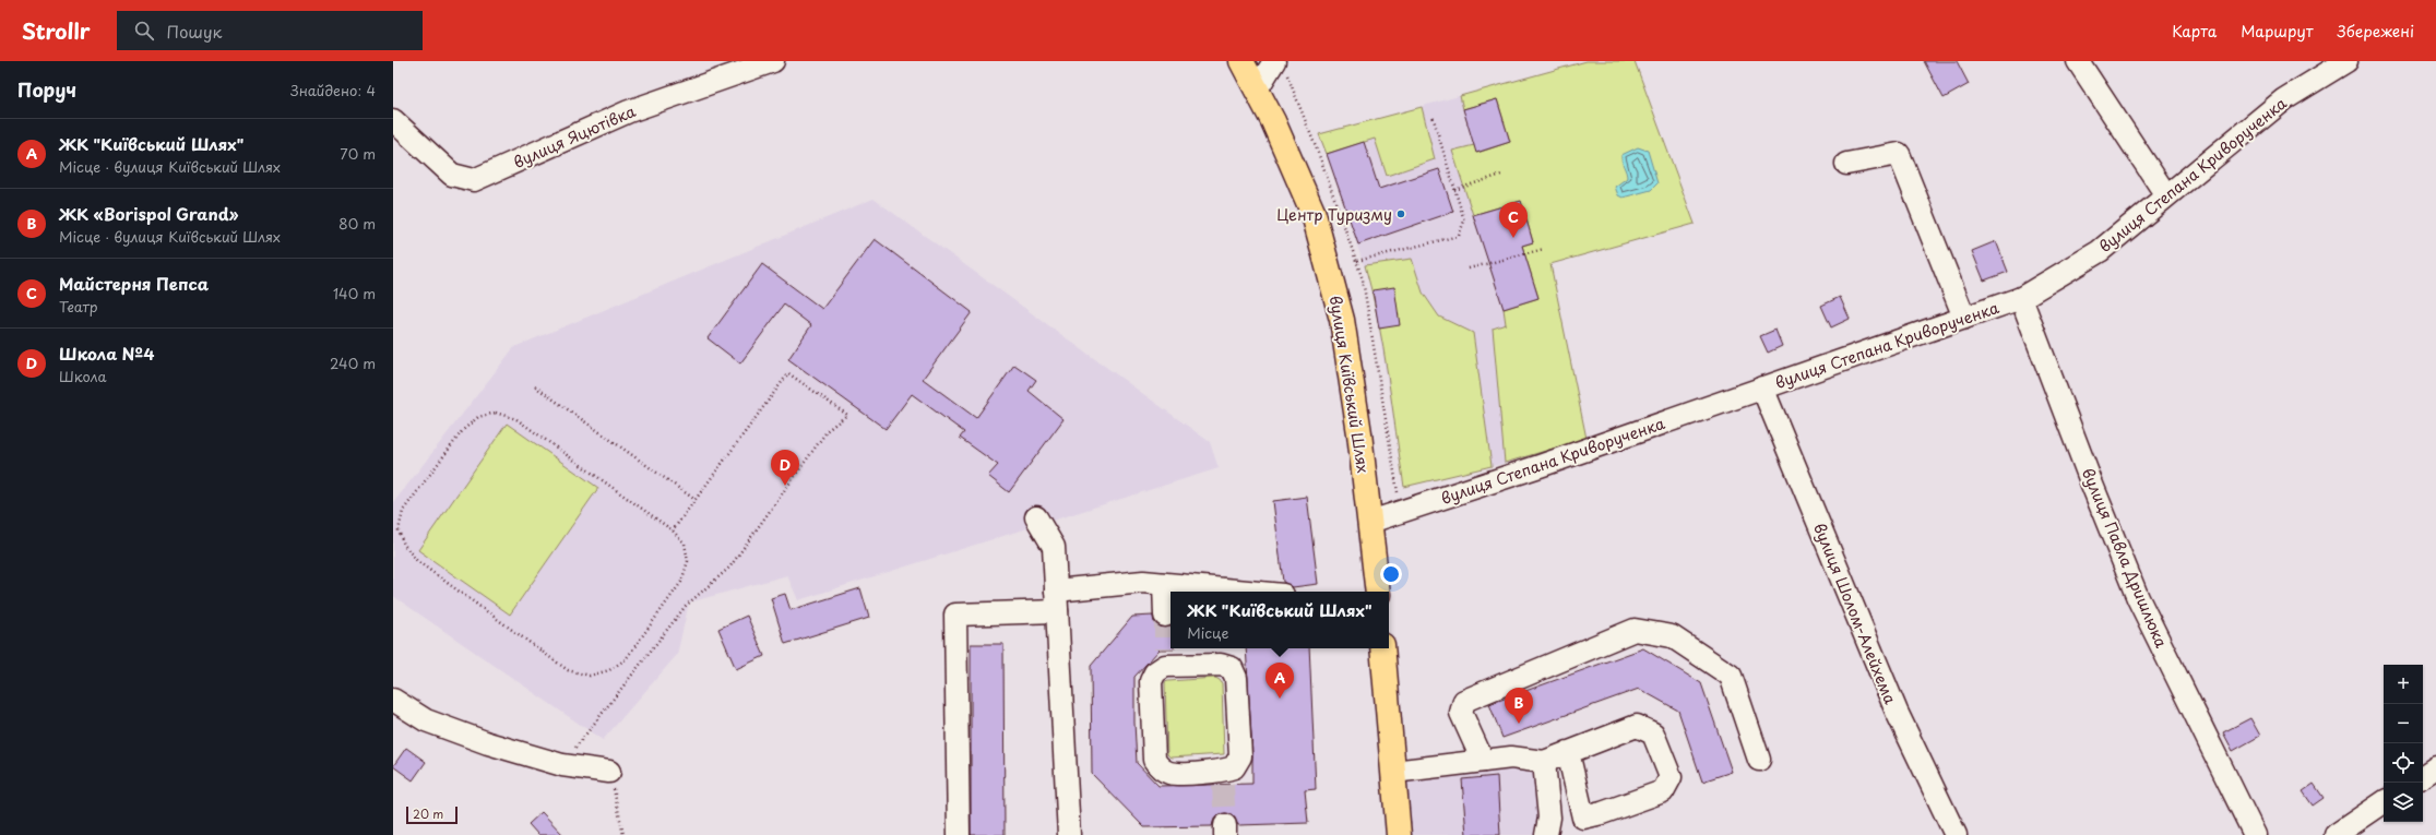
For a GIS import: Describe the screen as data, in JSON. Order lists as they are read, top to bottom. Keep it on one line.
{"streets":{"highway":["вулиця Київський Шлях"],"street":["вулиця Яцютівка","вулиця Степана Криворученка","вулиця Павла Дришлюка","вулиця Шолом-Алейхема"]},"crossings":[["вулиця Степана Криворученка","вулиця Київський Шлях"],["вулиця Степана Криворученка","вулиця Павла Дришлюка"],["вулиця Степана Криворученка","вулиця Шолом-Алейхема"]],"places":["Центр Туризму"],"scale_bar":"20 m","page":{"header":"Strollr","search":"Пошук","nav":["Карта","Маршрут","Збережені"],"heading":["Поруч","Знайдено: 4"],"list":[{"mark":"A","name":"ЖК \"Київський Шлях\"","note":"Місце · вулиця Київський Шлях","value":"70 m"},{"mark":"B","name":"ЖК «Borispol Grand»","note":"Місце · вулиця Київський Шлях","value":"80 m"},{"mark":"C","name":"Майстерня Пепса","note":"Театр","value":"140 m"},{"mark":"D","name":"Школа №4","note":"Школа","value":"240 m"}],"pins":["C","D","A","B"],"popup":["ЖК \"Київський Шлях\"","Місце"],"map_buttons":["+","−"],"scale":"20 m"}}
